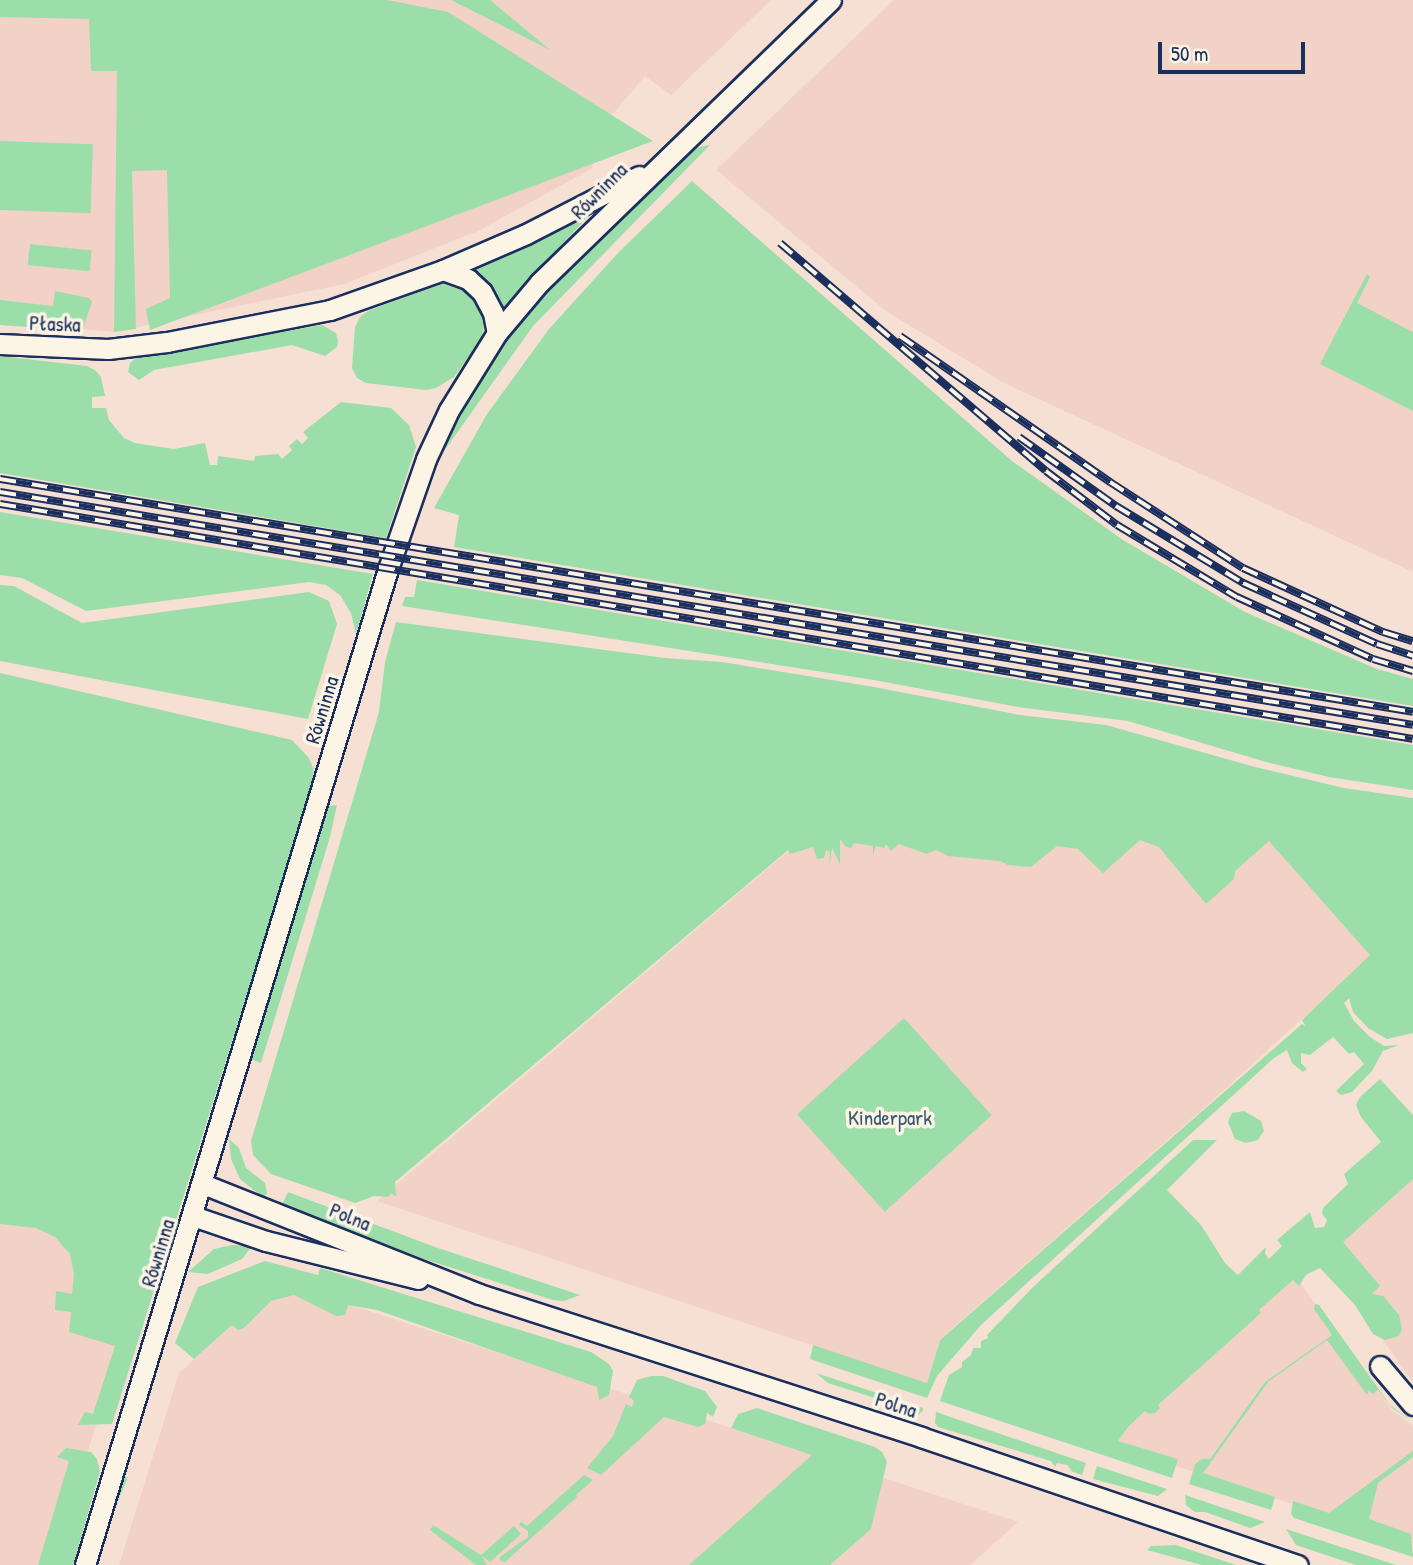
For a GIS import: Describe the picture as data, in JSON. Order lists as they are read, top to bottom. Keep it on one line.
{"streets":{"street":["Równinna","Płaska","Polna"]},"crossings":[["Równinna","Płaska"],["Równinna","Polna"]],"parks":["Kinderpark"],"scale_bar":"50 m"}
